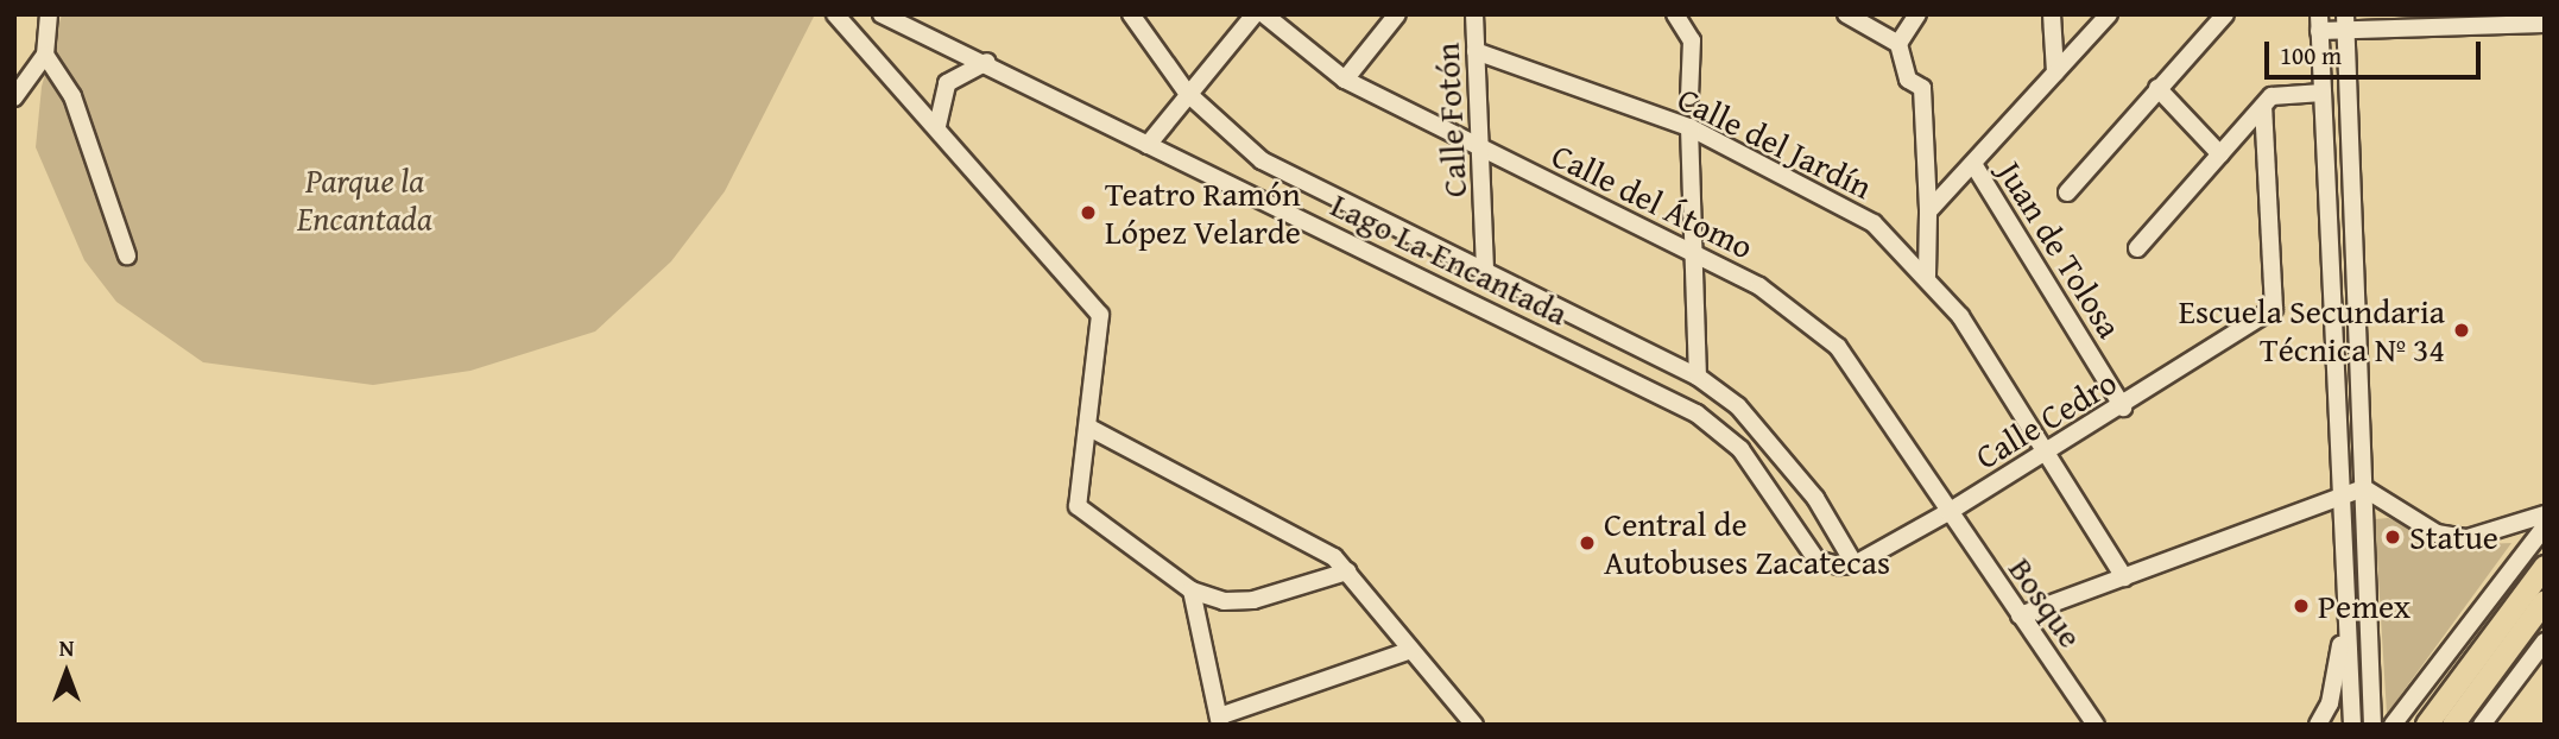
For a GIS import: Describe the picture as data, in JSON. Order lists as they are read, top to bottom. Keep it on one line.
{"streets":{"street":["Calle Fotón","Calle del Jardín","Calle del Átomo","Juan de Tolosa","Lago La Encantada","Calle Cedro","Bosque"]},"crossings":[["Calle Fotón","Calle del Jardín"],["Calle Fotón","Calle del Átomo"],["Calle del Jardín","Calle Cedro"],["Calle del Átomo","Calle Cedro"],["Calle del Átomo","Bosque"],["Juan de Tolosa","Calle Cedro"],["Lago La Encantada","Calle Cedro"],["Calle Cedro","Bosque"]],"parks":["Parque la Encantada"],"places":["Teatro Ramón López Velarde","Escuela Secundaria Técnica Nº 34","Statue","Central de Autobuses Zacatecas","Pemex"],"scale_bar":"100 m","north":"top"}
